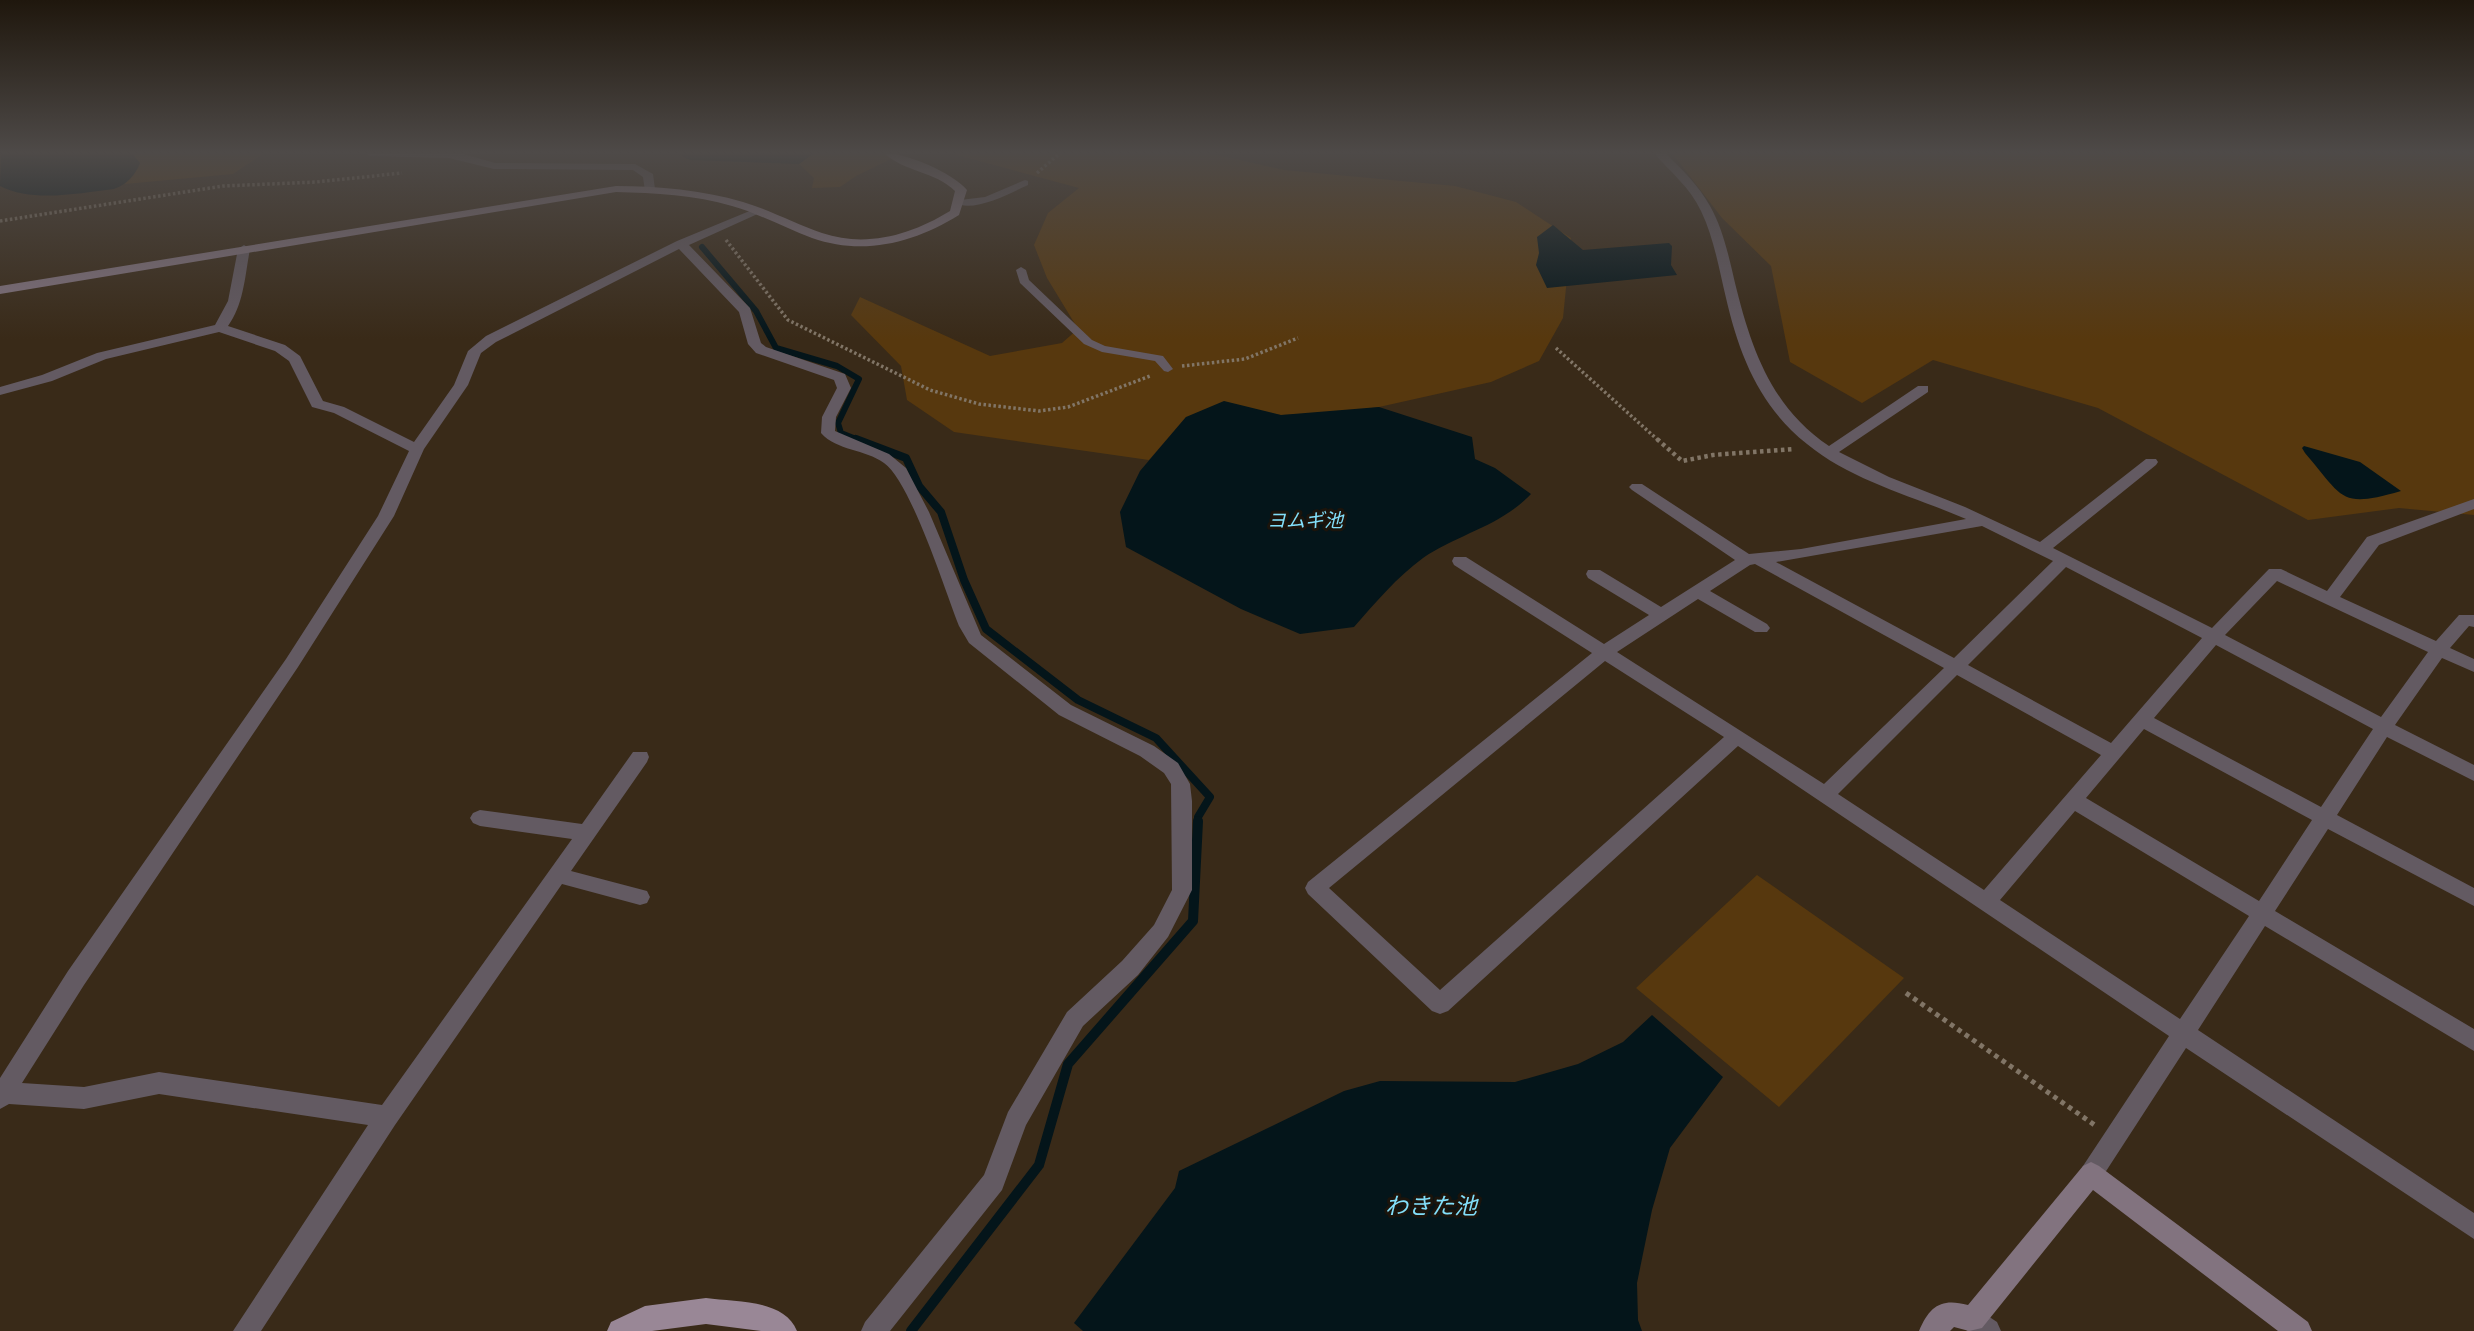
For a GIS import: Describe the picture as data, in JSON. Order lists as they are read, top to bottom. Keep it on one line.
{"water":["ヨムギ池","わきた池"]}
